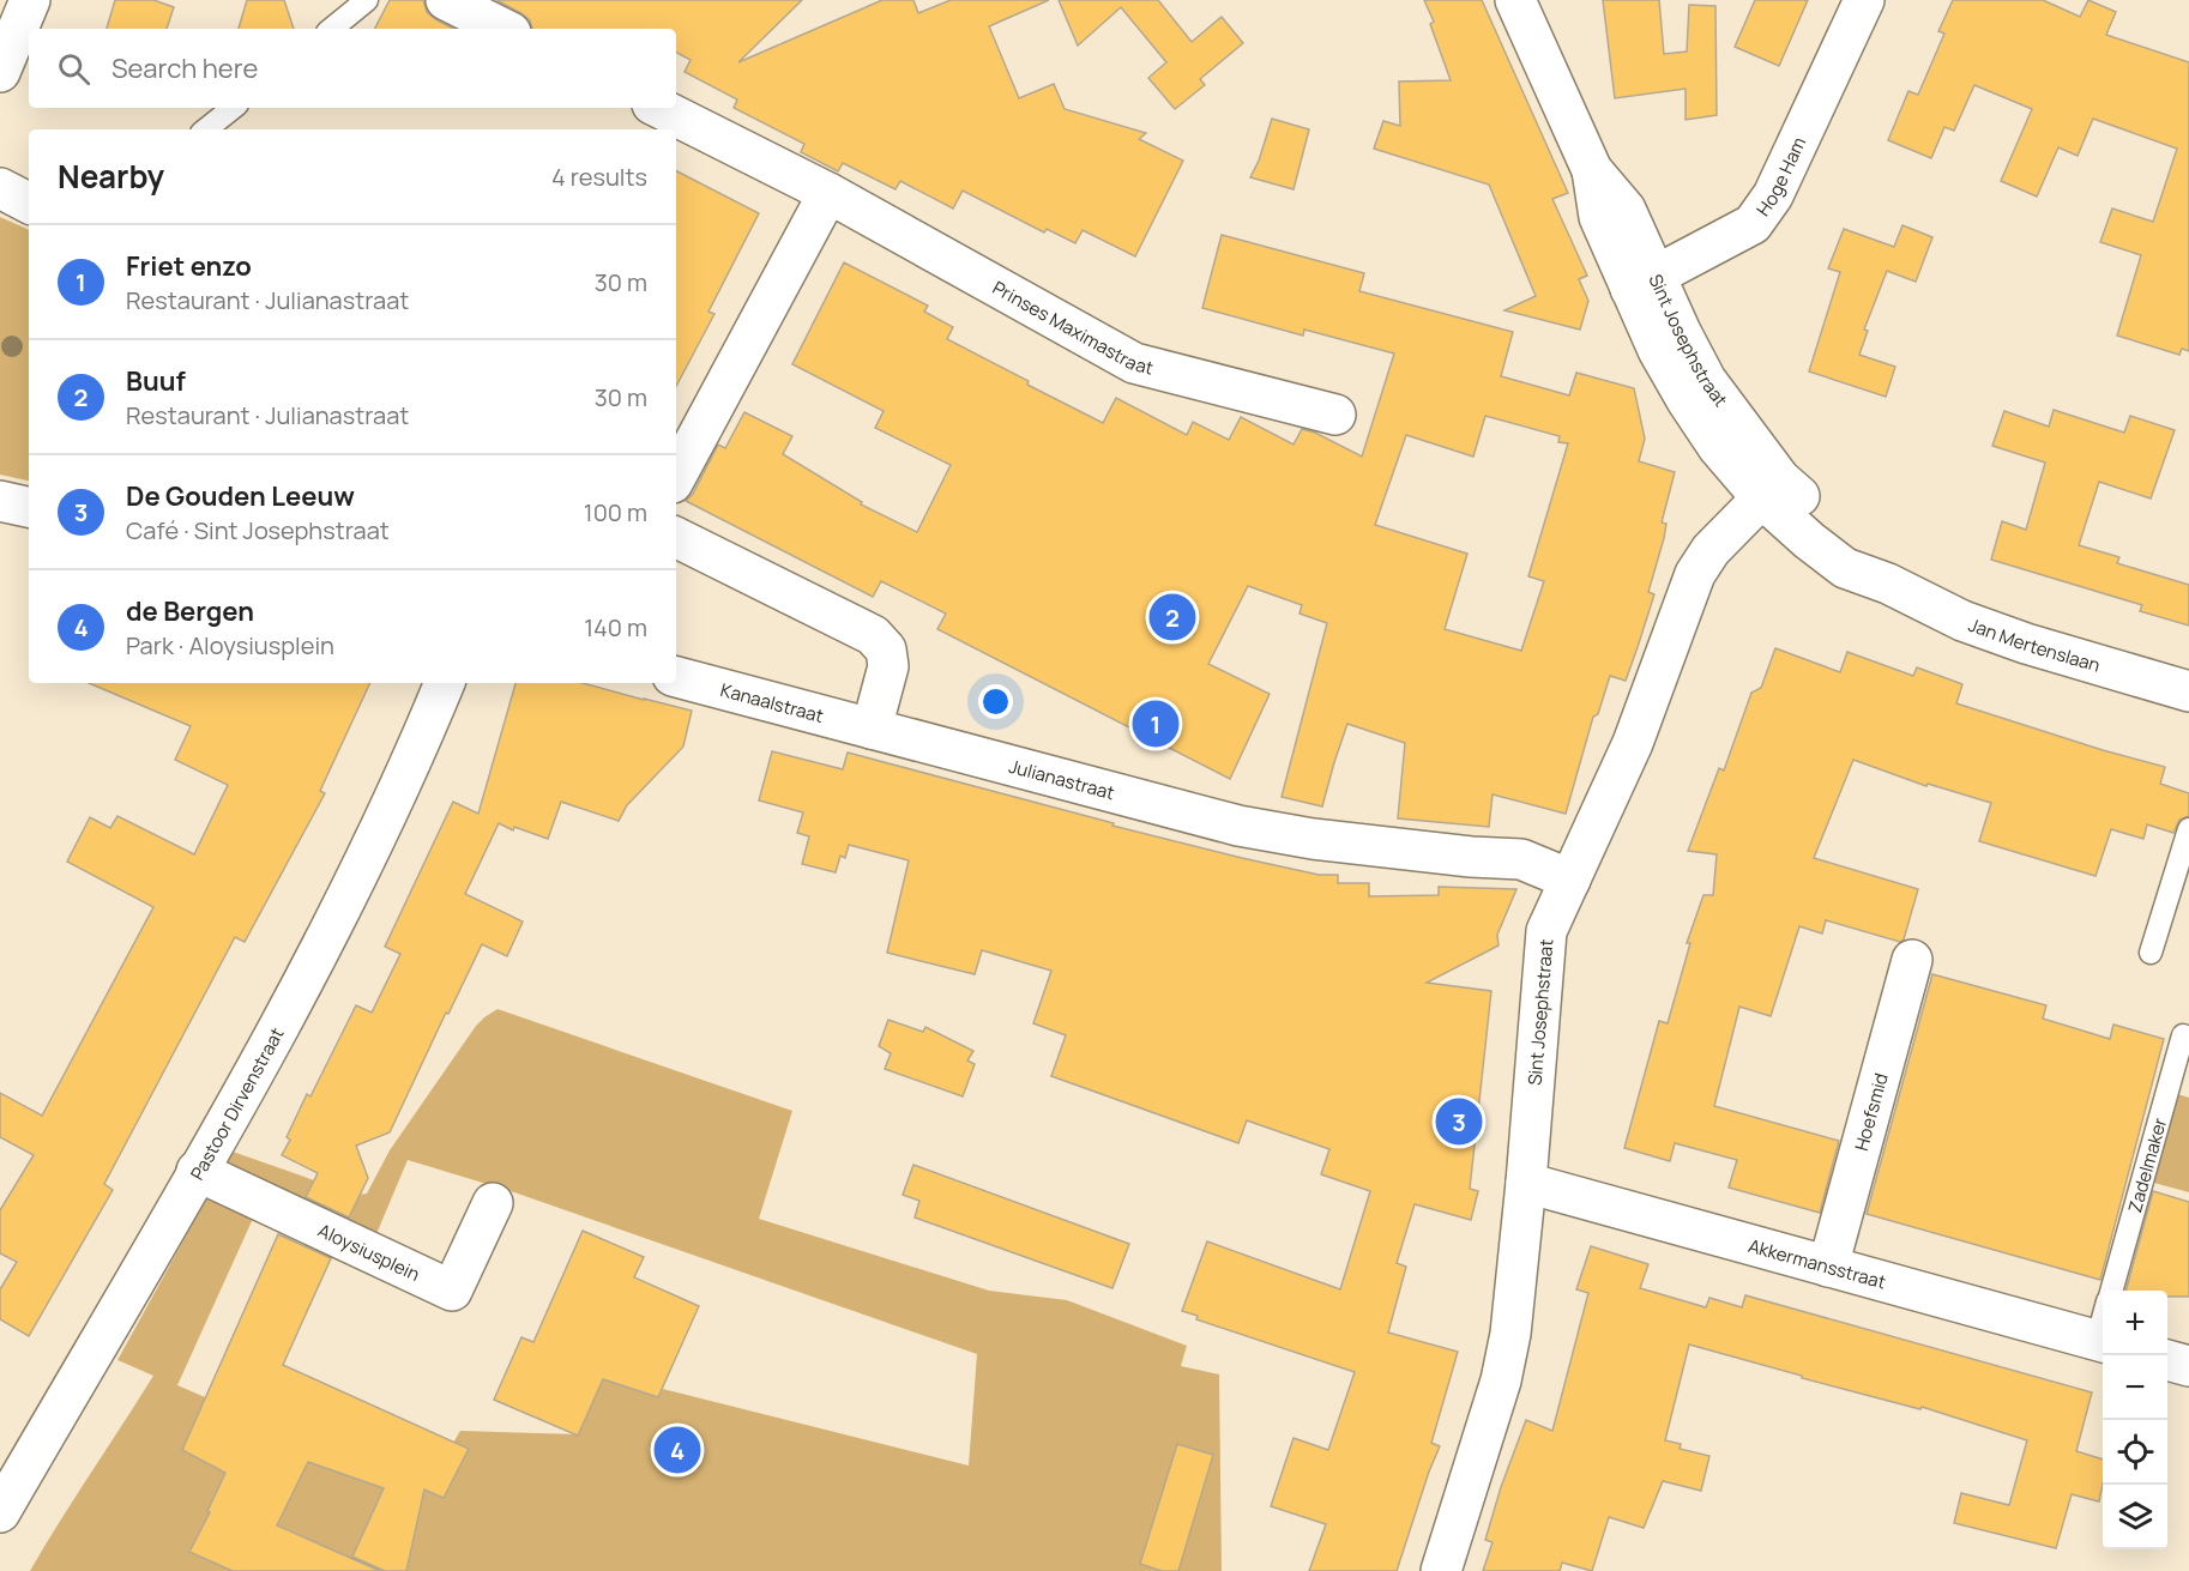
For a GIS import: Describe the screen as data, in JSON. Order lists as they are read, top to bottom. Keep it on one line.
{"streets":{"street":["Hoge Ham","Prinses Maximastraat","Sint Josephstraat","Jan Mertenslaan","Kanaalstraat","Julianastraat","Pastoor Dirvenstraat","Hoefsmid","Aloysiusplein","Akkermansstraat"],"lane":["Zadelmaker"]},"crossings":[["Hoge Ham","Sint Josephstraat"],["Sint Josephstraat","Jan Mertenslaan"],["Sint Josephstraat","Julianastraat"],["Sint Josephstraat","Akkermansstraat"],["Kanaalstraat","Julianastraat"],["Pastoor Dirvenstraat","Aloysiusplein"],["Hoefsmid","Akkermansstraat"]],"page":{"search":"Search here","heading":["Nearby","4 results"],"list":[{"mark":"1","name":"Friet enzo","note":"Restaurant · Julianastraat","value":"30 m"},{"mark":"2","name":"Buuf","note":"Restaurant · Julianastraat","value":"30 m"},{"mark":"3","name":"De Gouden Leeuw","note":"Café · Sint Josephstraat","value":"100 m"},{"mark":"4","name":"de Bergen","note":"Park · Aloysiusplein","value":"140 m"}],"pins":["2","1","3","4"],"map_buttons":["+","−"]}}
